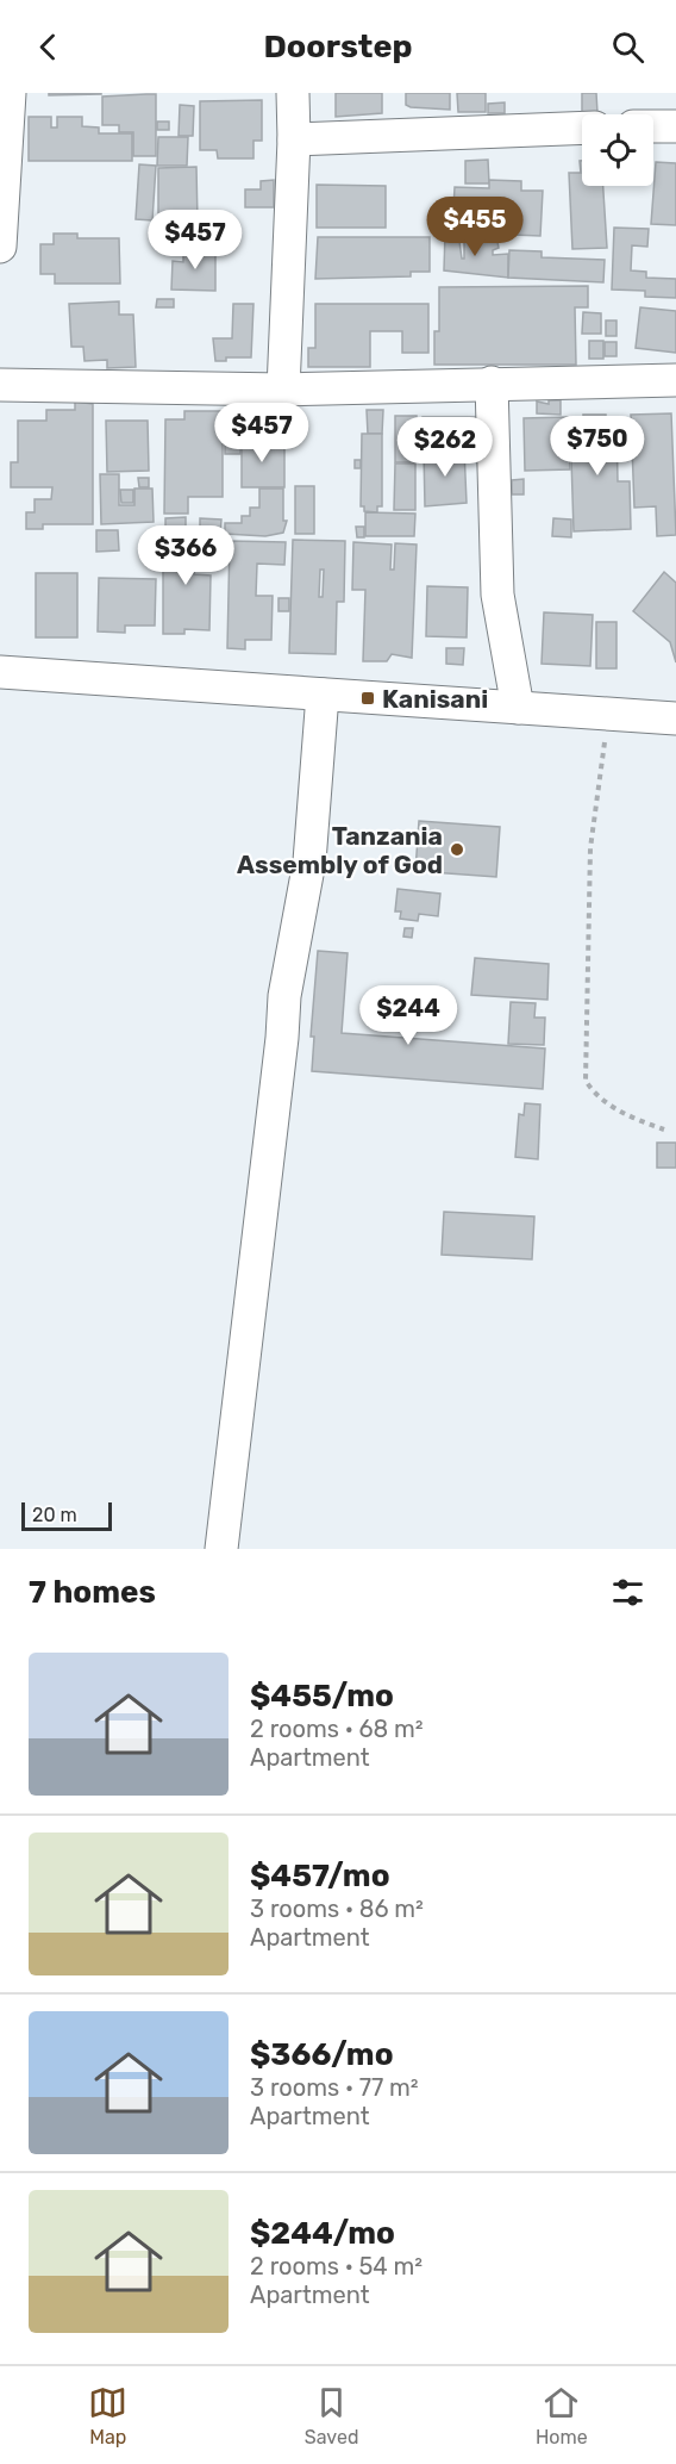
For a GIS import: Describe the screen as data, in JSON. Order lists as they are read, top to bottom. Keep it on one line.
{"places":{"transit":["Kanisani"],"other":["Tanzania Assembly of God"]},"scale_bar":"20 m","page":{"header":"Doorstep","price":["$455","$457","$457","$750","$262","$366","$244"],"scale":"20 m","heading":"7 homes","list":[{"name":"$455/mo","note":"2 rooms · 68 m² · Apartment"},{"name":"$457/mo","note":"3 rooms · 86 m² · Apartment"},{"name":"$366/mo","note":"3 rooms · 77 m² · Apartment"},{"name":"$244/mo","note":"2 rooms · 54 m² · Apartment"}],"tabs":["Map","Saved","Home"]}}
